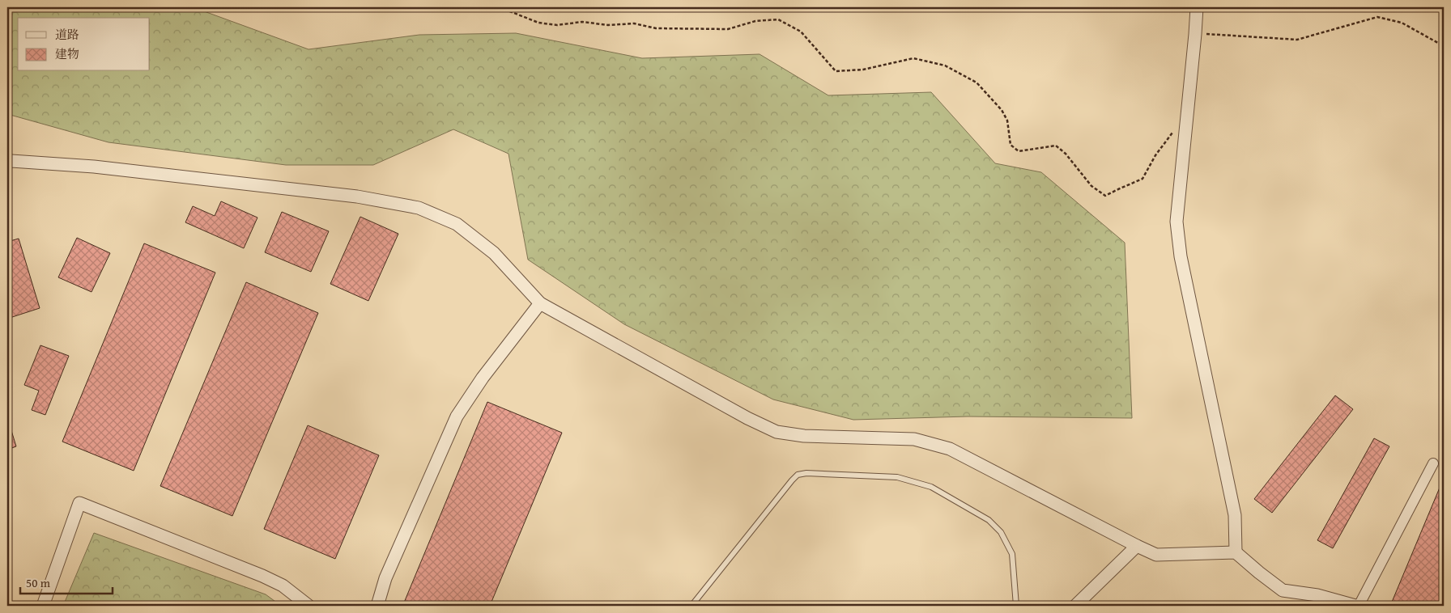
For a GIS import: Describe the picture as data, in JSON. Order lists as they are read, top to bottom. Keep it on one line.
{"legend":["道路","建物"],"scale_bar":"50 m"}
